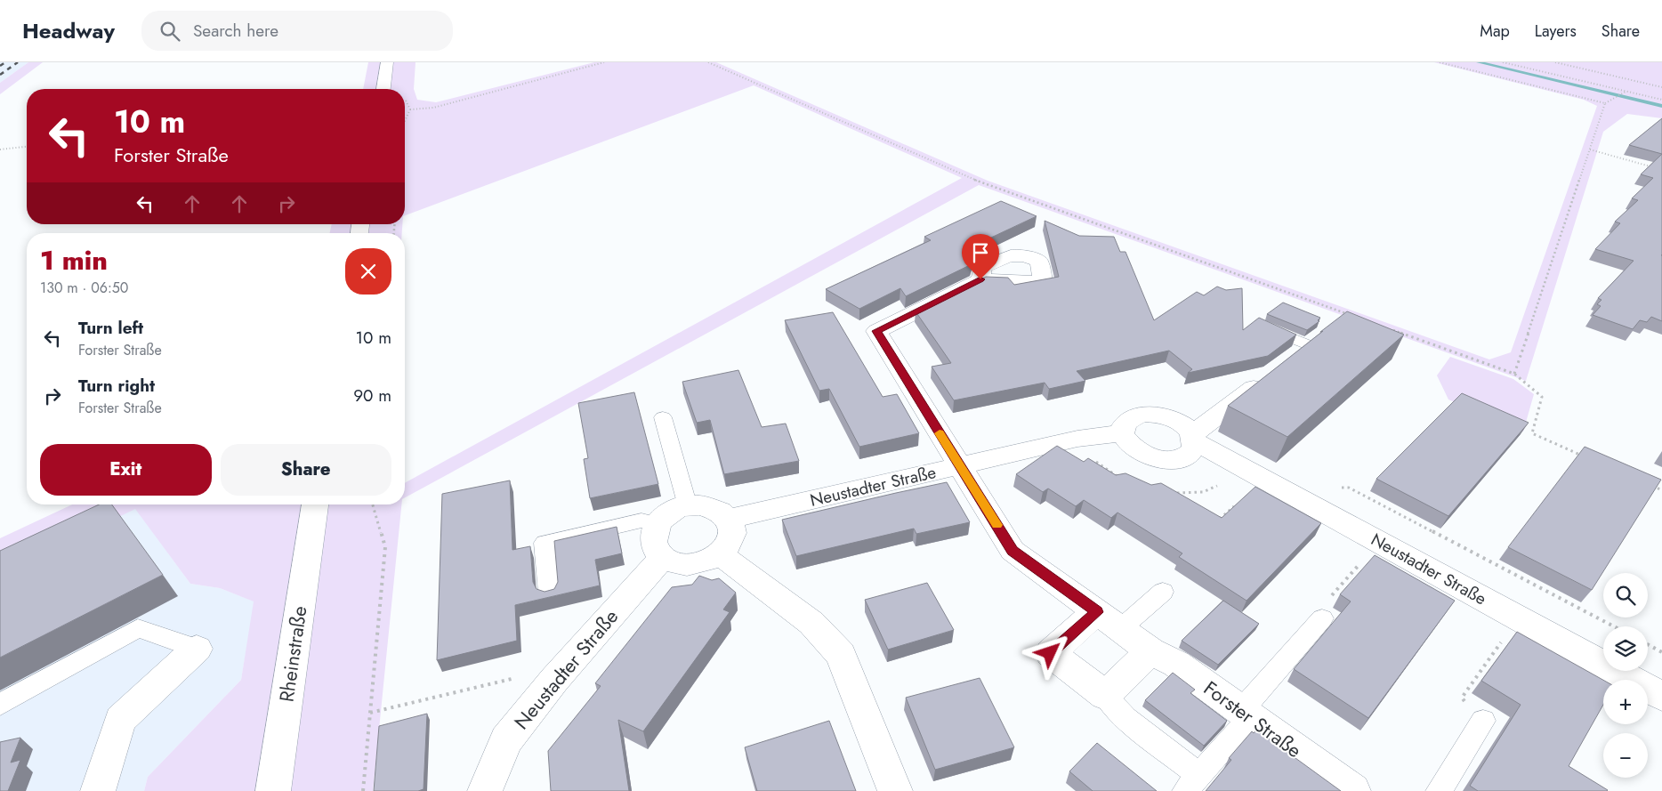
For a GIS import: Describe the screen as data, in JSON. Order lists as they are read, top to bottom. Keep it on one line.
{"streets":{"street":["Neustadter Straße","Rheinstraße","Forster Straße"]},"crossings":[["Neustadter Straße","Forster Straße"]],"page":{"header":"Headway","search":"Search here","nav":["Map","Layers","Share"],"turn":["10 m","Forster Straße"],"heading":["1 min","130 m · 06:50"],"list":[{"name":"Turn left","note":"Forster Straße","value":"10 m"},{"name":"Turn right","note":"Forster Straße","value":"90 m"}],"buttons":["Exit","Share"],"map_buttons":["+","−"]}}
